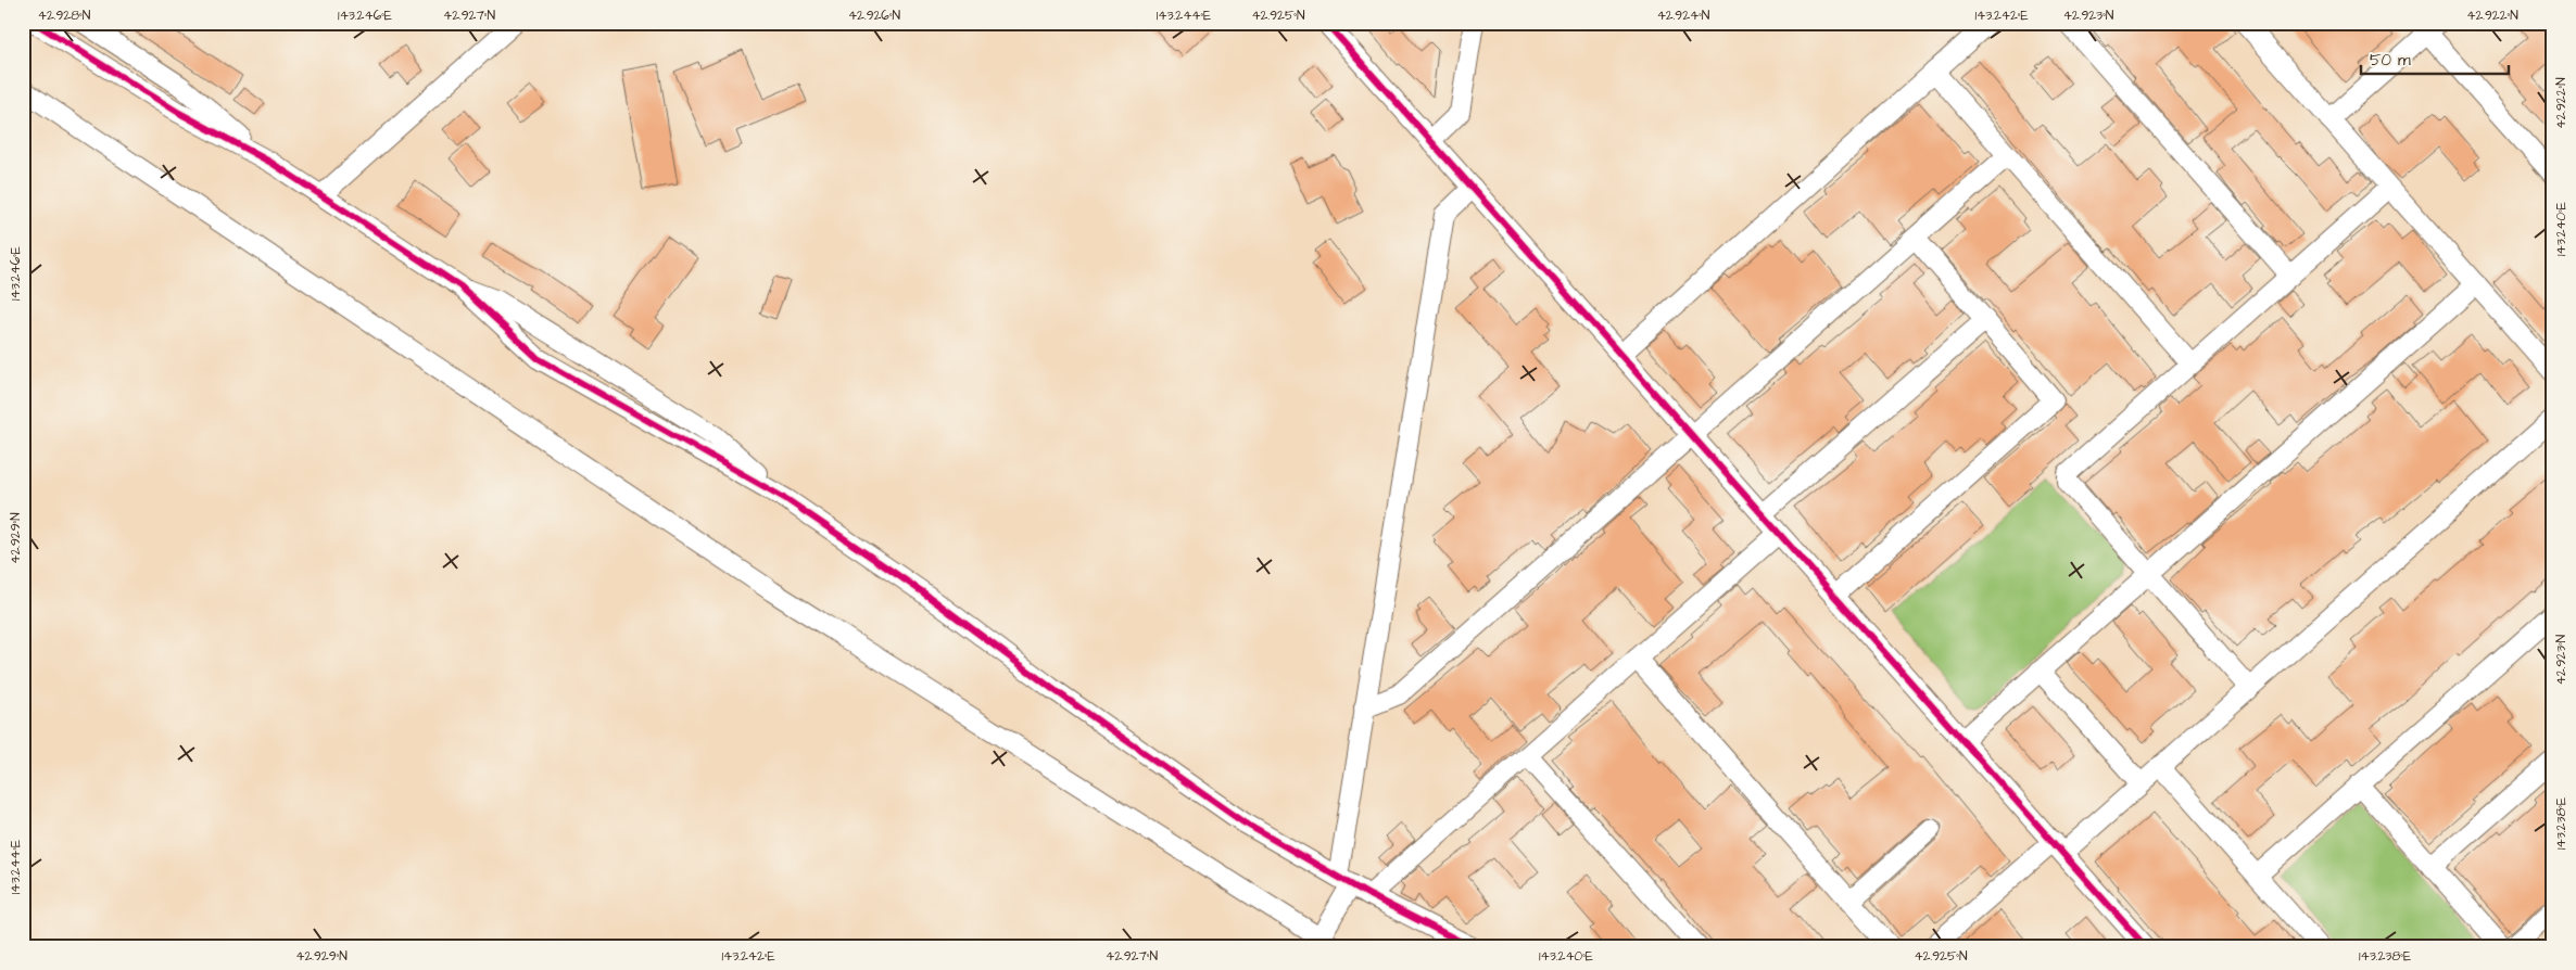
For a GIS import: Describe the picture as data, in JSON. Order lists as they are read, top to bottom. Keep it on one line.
{"scale_bar":"50 m","coordinates":["42.928°N","143.246°E","42.927°N","42.926°N","143.244°E","42.925°N","42.924°N","143.242°E","42.923°N","42.922°N","143.240°E","42.929°N","143.238°E"]}
